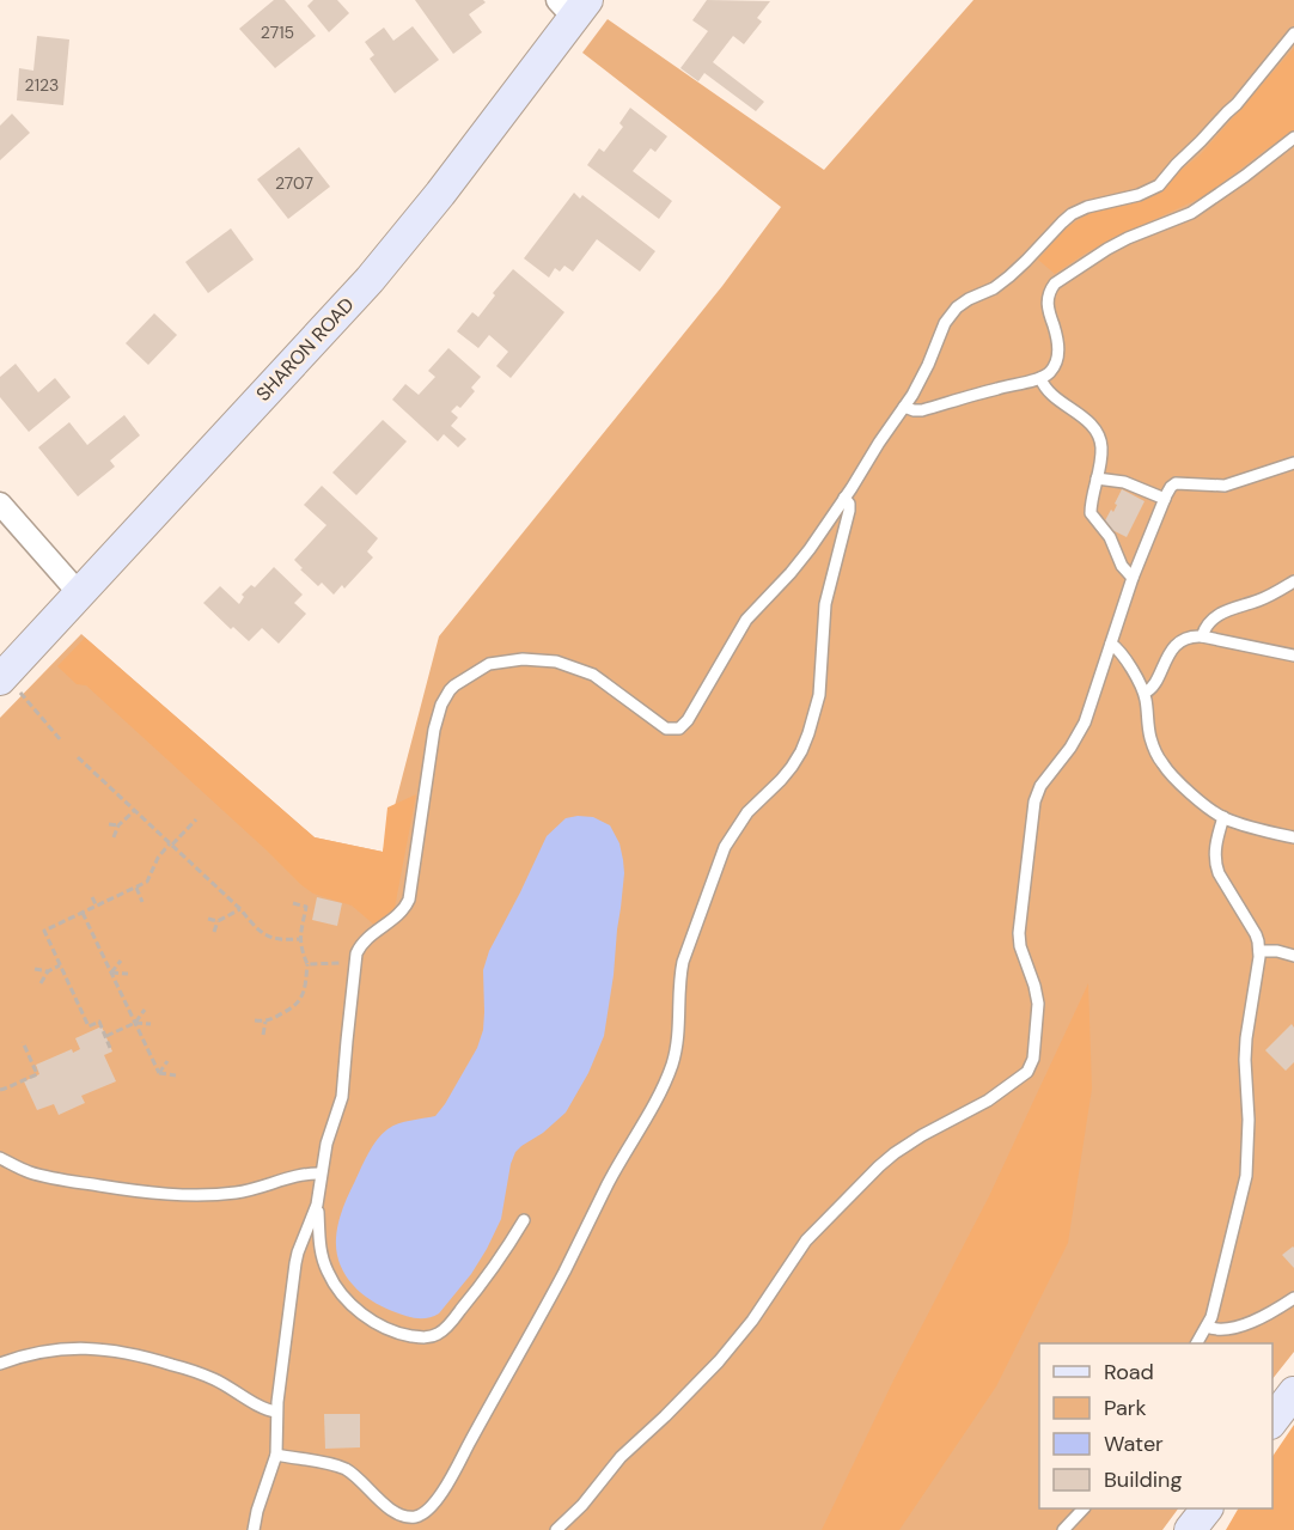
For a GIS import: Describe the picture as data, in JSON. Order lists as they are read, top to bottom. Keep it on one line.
{"streets":{"street":["SHARON ROAD"]},"house_numbers":["2715","2123","2707"],"legend":["Road","Park","Water","Building"]}
